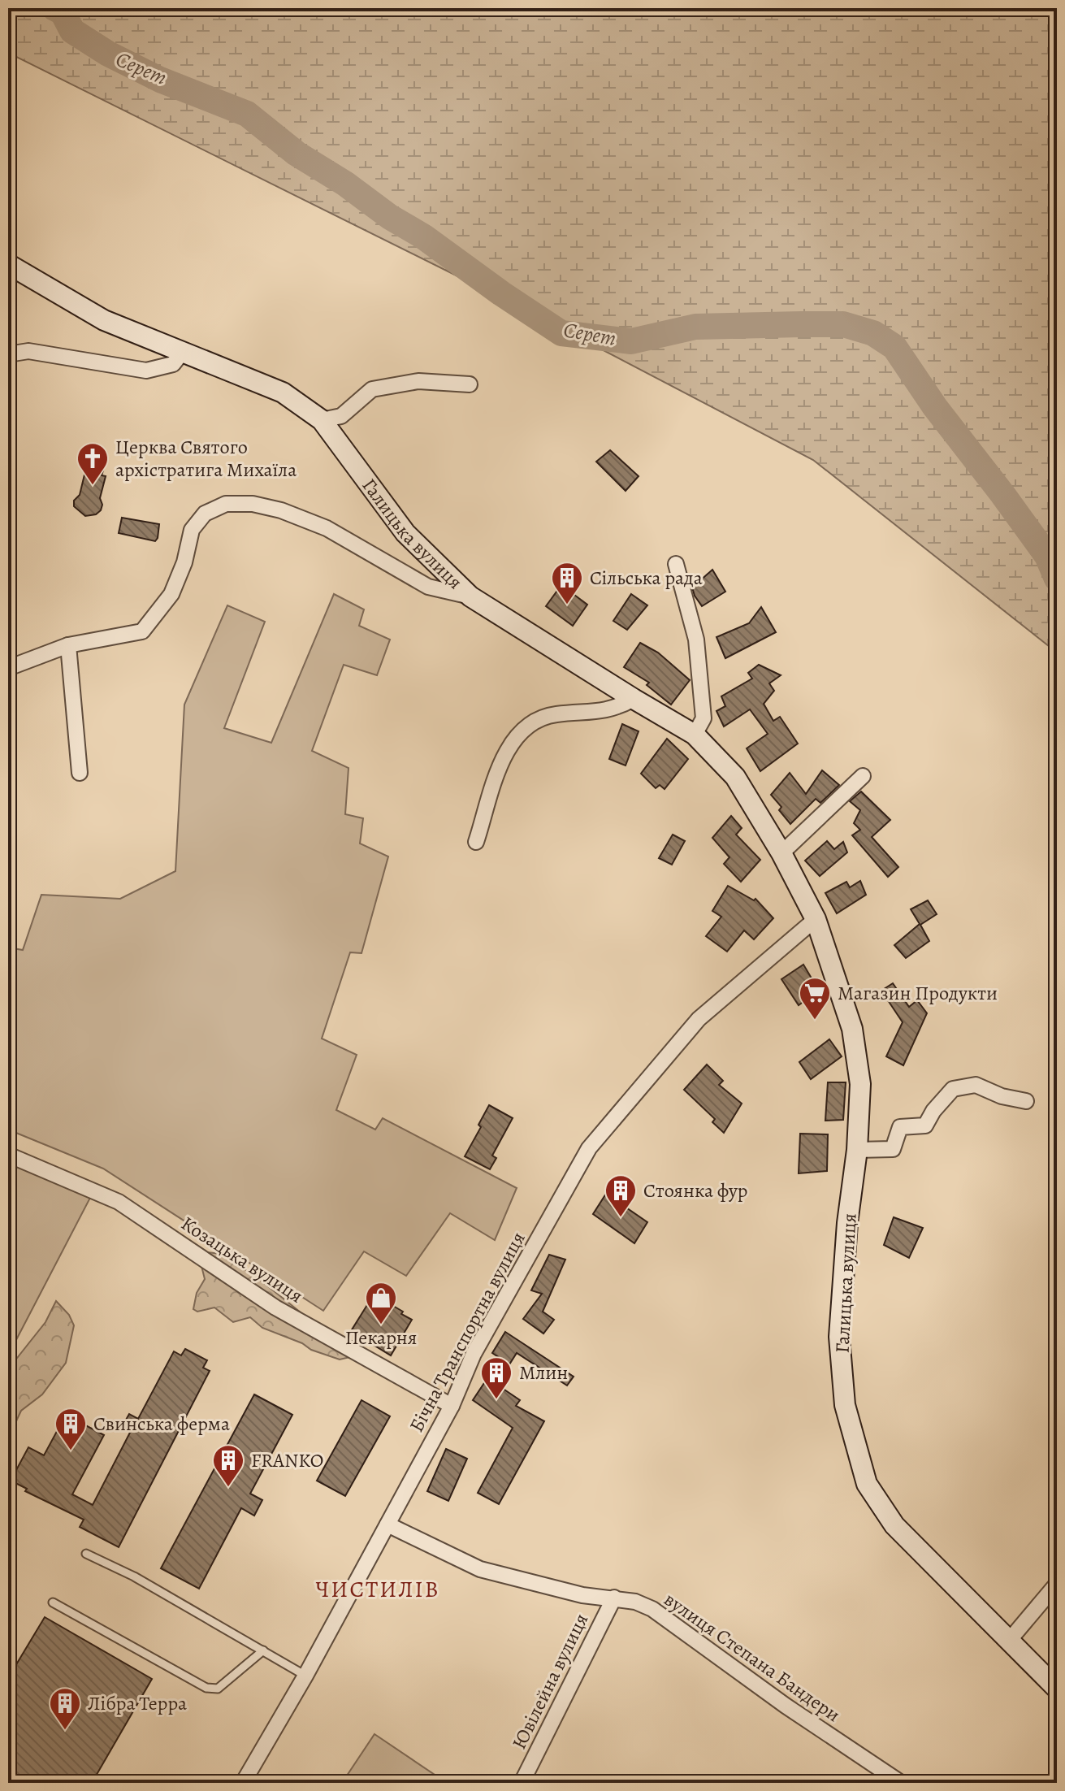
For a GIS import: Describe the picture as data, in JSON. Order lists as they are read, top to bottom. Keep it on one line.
{"streets":{"main road":["Галицька вулиця"],"street":["Козацька вулиця","Бічна Транспортна вулиця","вулиця Степана Бандери","Ювілейна вулиця"]},"crossings":[["Галицька вулиця","Бічна Транспортна вулиця"],["Козацька вулиця","Бічна Транспортна вулиця"],["Бічна Транспортна вулиця","вулиця Степана Бандери"],["вулиця Степана Бандери","Ювілейна вулиця"]],"districts":["ЧИСТИЛІВ"],"water":["Серет"],"places":{"church":["Церква Святого архістратига Михаїла"],"building":["Сільська рада","Стоянка фур","Млин","Свинська ферма","FRANKO","Лібра Терра"],"supermarket":["Магазин Продукти"],"shop":["Пекарня"]}}
